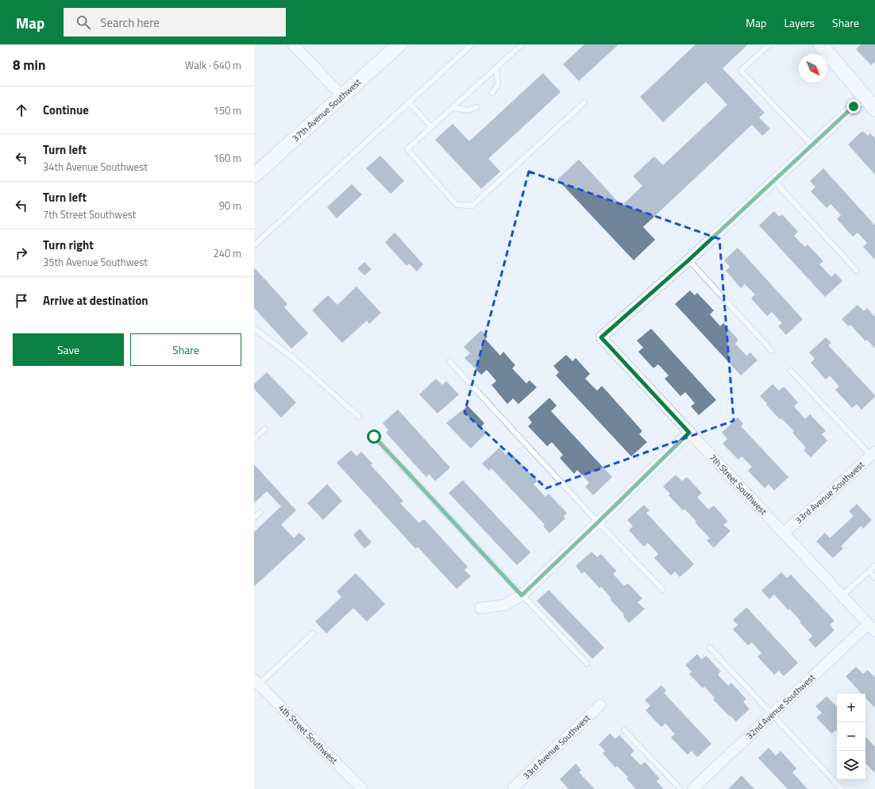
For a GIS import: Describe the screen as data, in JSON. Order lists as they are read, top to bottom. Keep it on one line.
{"streets":{"main road":["37th Avenue Southwest"],"street":["7th Street Southwest","33rd Avenue Southwest","32nd Avenue Southwest","4th Street Southwest"]},"crossings":[["7th Street Southwest","33rd Avenue Southwest"],["7th Street Southwest","32nd Avenue Southwest"]],"north":"bottom right","page":{"header":"Map","search":"Search here","nav":["Map","Layers","Share"],"heading":["8 min","Walk · 640 m"],"list":[["Continue","150 m"],["Turn left","34th Avenue Southwest","160 m"],["Turn left","7th Street Southwest","90 m"],["Turn right","35th Avenue Southwest","240 m"],"Arrive at destination"],"buttons":["Save","Share"],"map_buttons":["+","−"]}}
